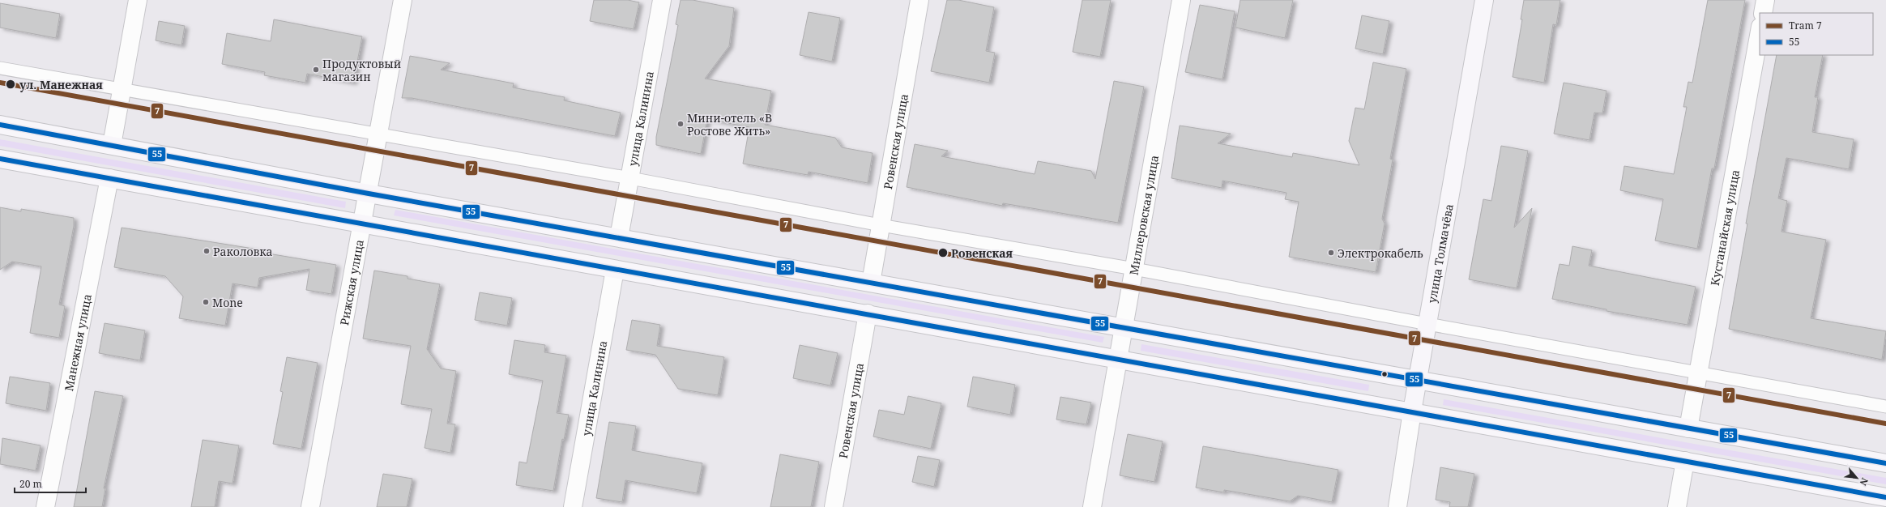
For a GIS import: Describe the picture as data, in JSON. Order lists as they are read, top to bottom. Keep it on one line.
{"streets":{"main road":["улица Толмачёва"],"street":["улица Калинина","Ровенская улица","Миллеровская улица","Кустанайская улица","Рижская улица","Манежная улица"]},"places":["Продуктовый магазин","ул. Манежная","Мини-отель «В Ростове Жить»","Раколовка","Ровенская","Электрокабель","Mone"],"lines":["tram line 7","transit line 55"],"legend":["Tram 7","55"],"scale_bar":"20 m","north":"bottom right"}
